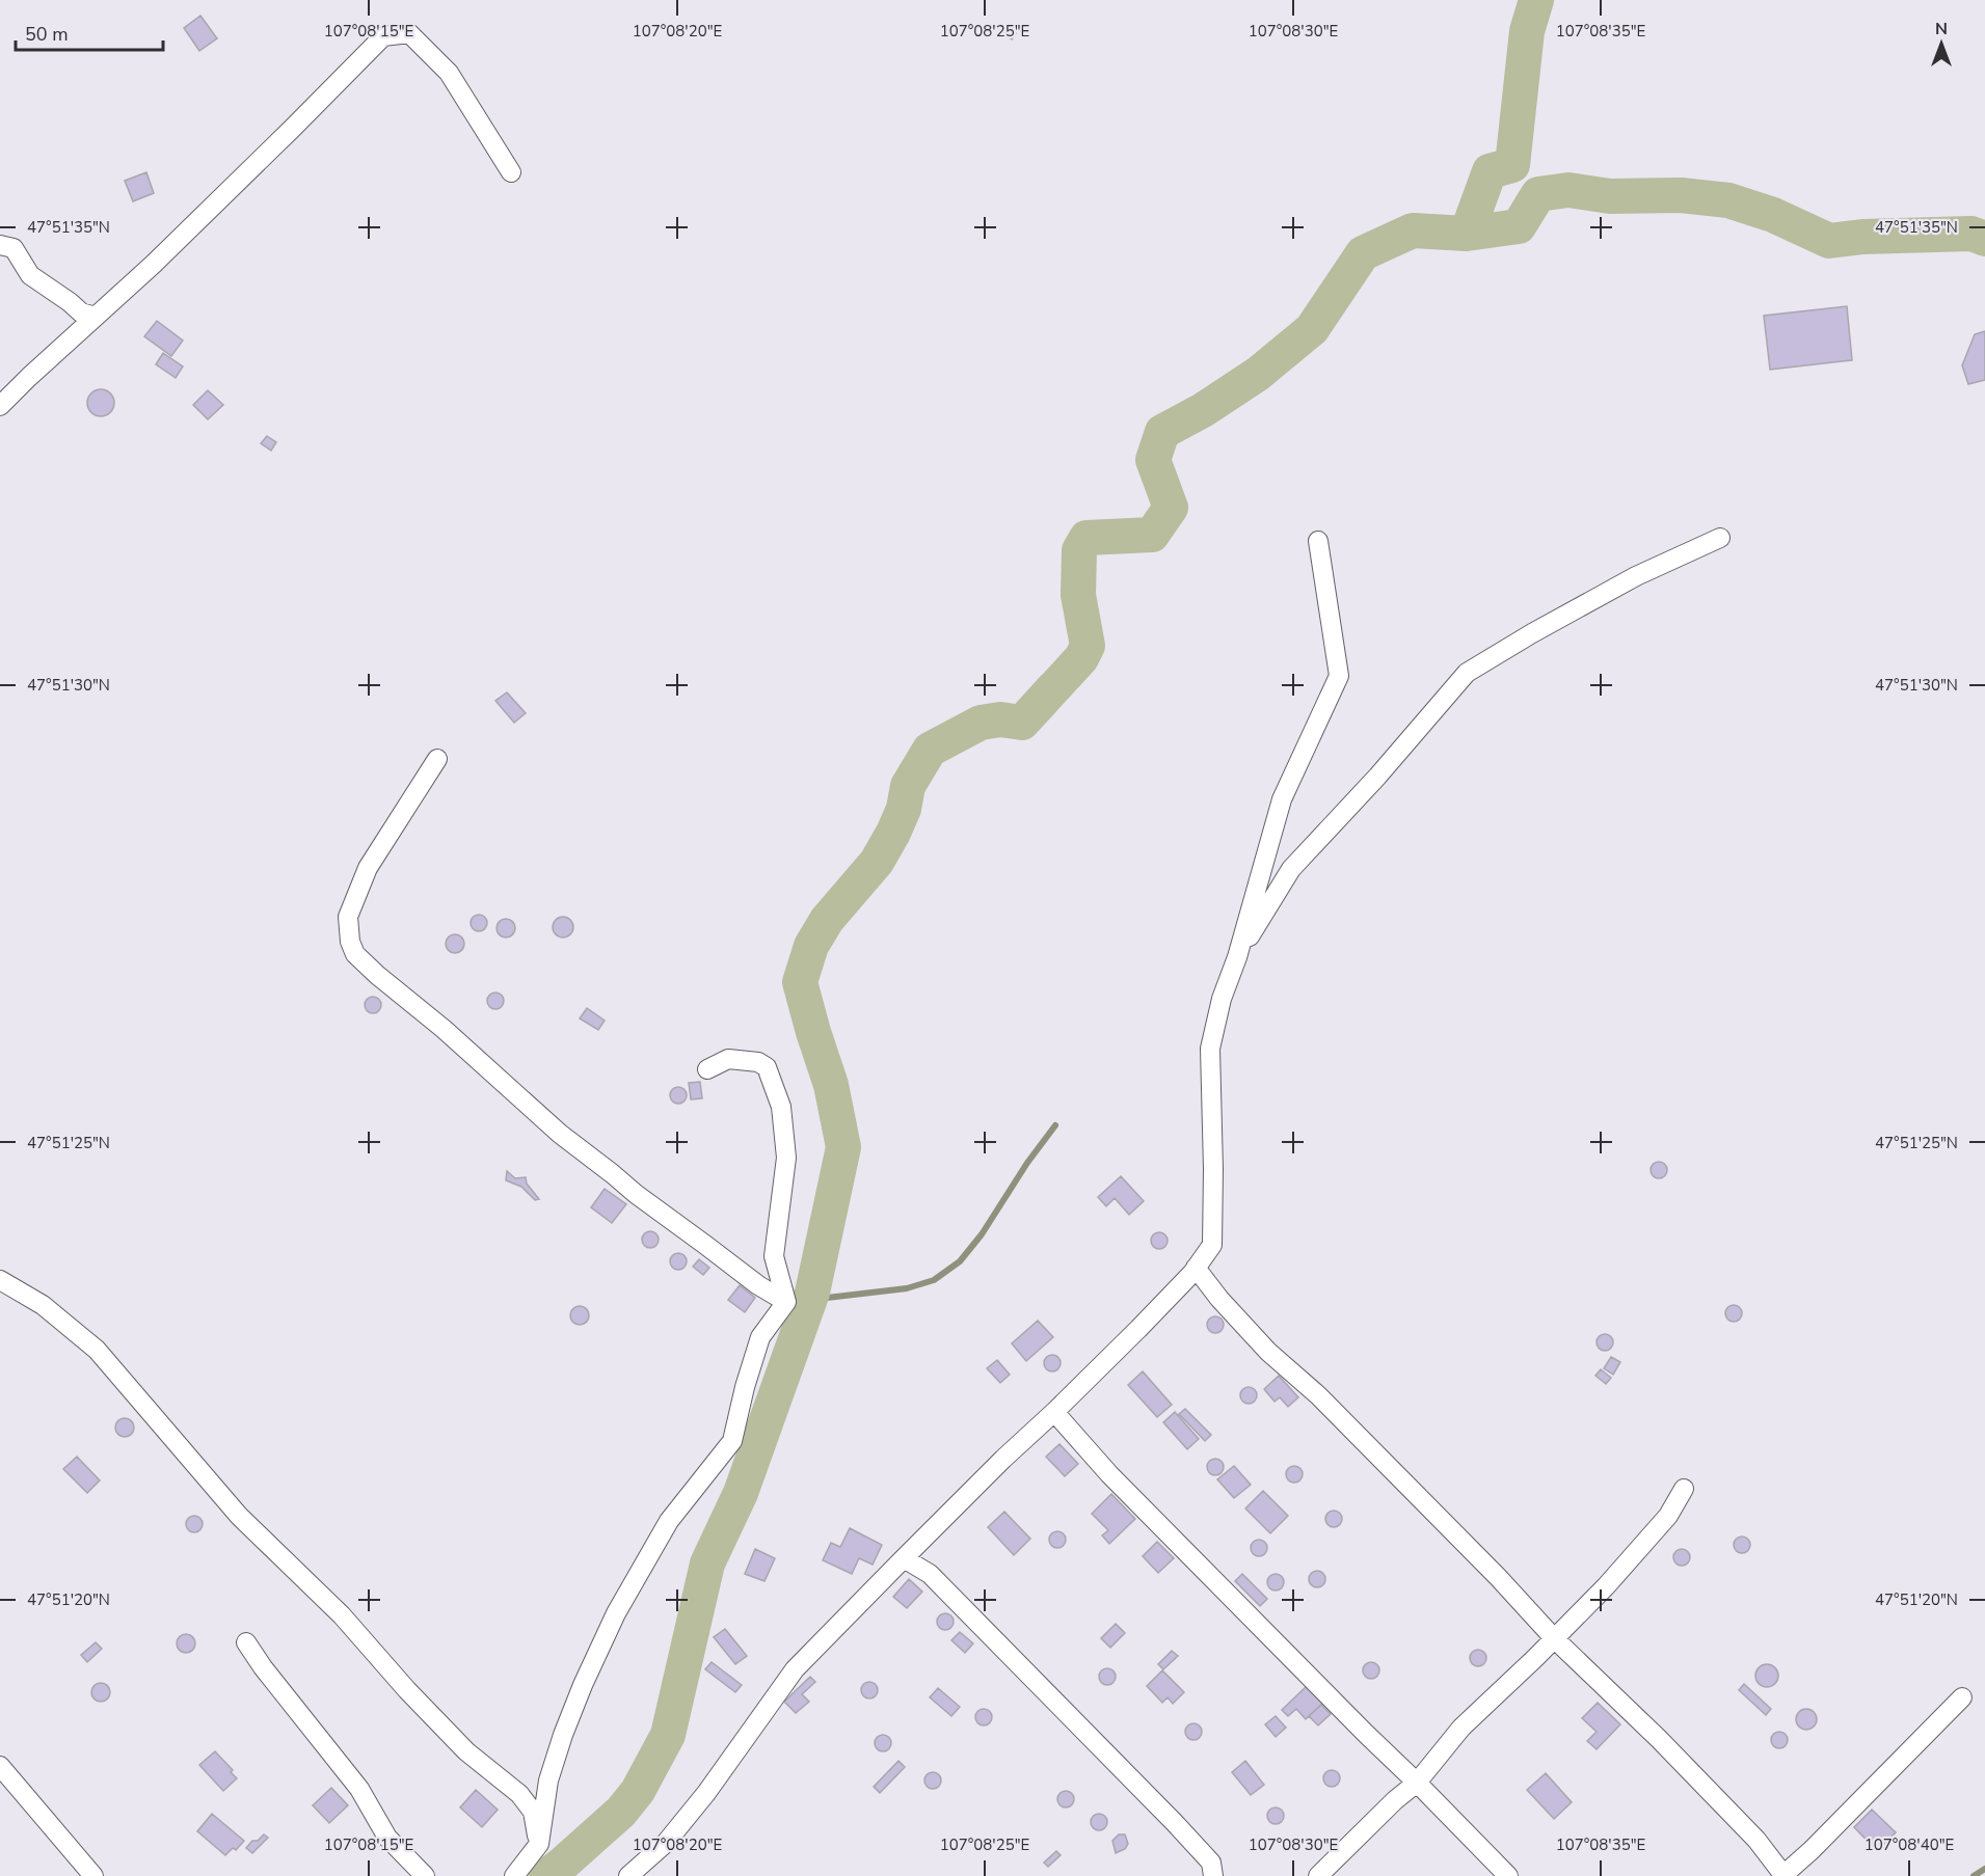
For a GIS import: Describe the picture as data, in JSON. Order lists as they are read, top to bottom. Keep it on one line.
{"scale_bar":"50 m","north":"top","coordinates":["107°08'15\"E","107°08'20\"E","107°08'25\"E","107°08'30\"E","107°08'35\"E","47°51'35\"N","47°51'30\"N","47°51'25\"N","47°51'20\"N","107°08'40\"E"]}
